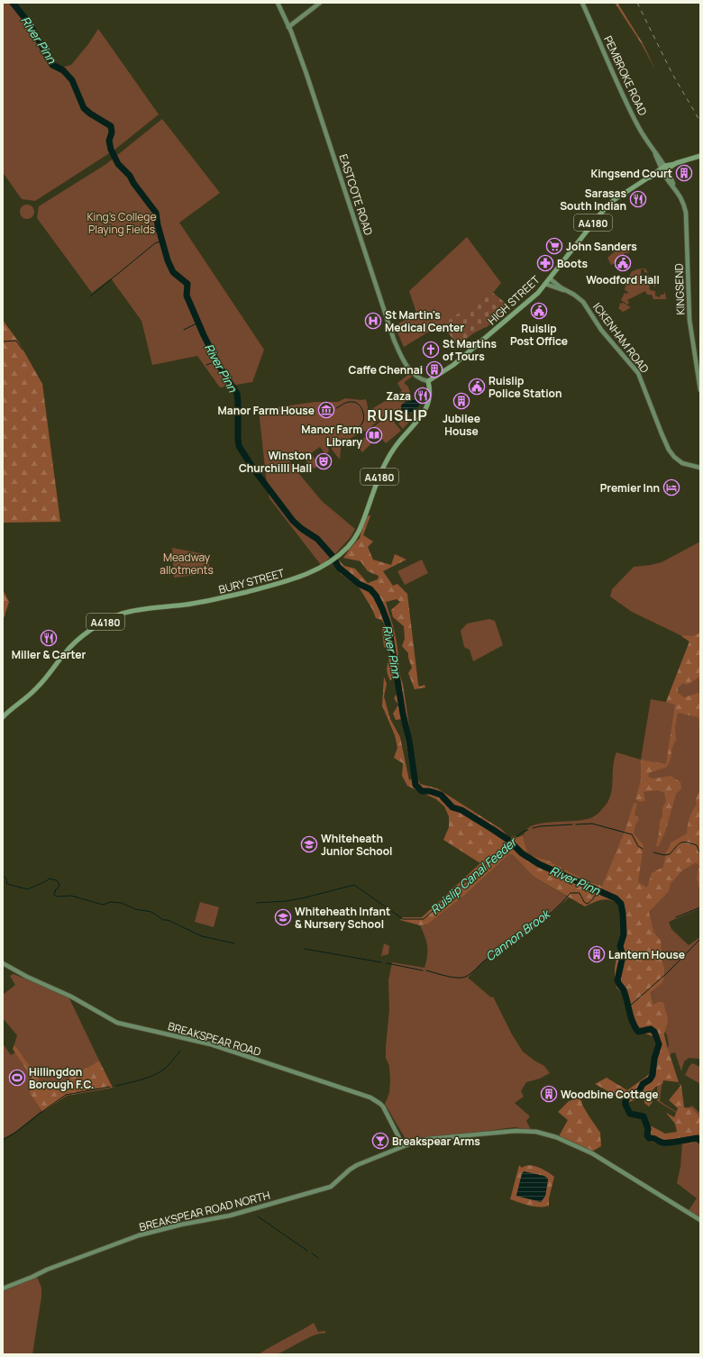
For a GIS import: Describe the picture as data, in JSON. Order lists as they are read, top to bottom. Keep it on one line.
{"streets":{"main road":["A4180","HIGH STREET","BURY STREET"],"street":["PEMBROKE ROAD","EASTCOTE ROAD","KINGSEND","ICKENHAM ROAD","BREAKSPEAR ROAD","BREAKSPEAR ROAD NORTH"]},"crossings":[["PEMBROKE ROAD","KINGSEND"],["PEMBROKE ROAD","HIGH STREET"],["EASTCOTE ROAD","HIGH STREET"],["EASTCOTE ROAD","BURY STREET"],["KINGSEND","HIGH STREET"],["HIGH STREET","ICKENHAM ROAD"],["HIGH STREET","BURY STREET"],["BREAKSPEAR ROAD","BREAKSPEAR ROAD NORTH"]],"districts":["RUISLIP"],"water":["River Pinn","Ruislip Canal Feeder","Cannon Brook"],"parks":["King's College Playing Fields","Meadway allotments"],"places":{"building":["Kingsend Court","Caffe Chennai","Jubilee House","Lantern House","Woodbine Cottage"],"restaurant":["Sarasas South Indian","Zaza","Miller & Carter"],"supermarket":["John Sanders"],"pharmacy":["Boots"],"public building":["Woodford Hall","Ruislip Post Office","Ruislip Police Station"],"hospital":["St Martin's Medical Center"],"church":["St Martins of Tours"],"museum":["Manor Farm House"],"library":["Manor Farm Library"],"theatre":["Winston Churchilll Hall"],"hotel":["Premier Inn"],"school or university":["Whiteheath Junior School","Whiteheath Infant & Nursery School"],"sports":["Hillingdon Borough F.C."],"bar":["Breakspear Arms"]}}
